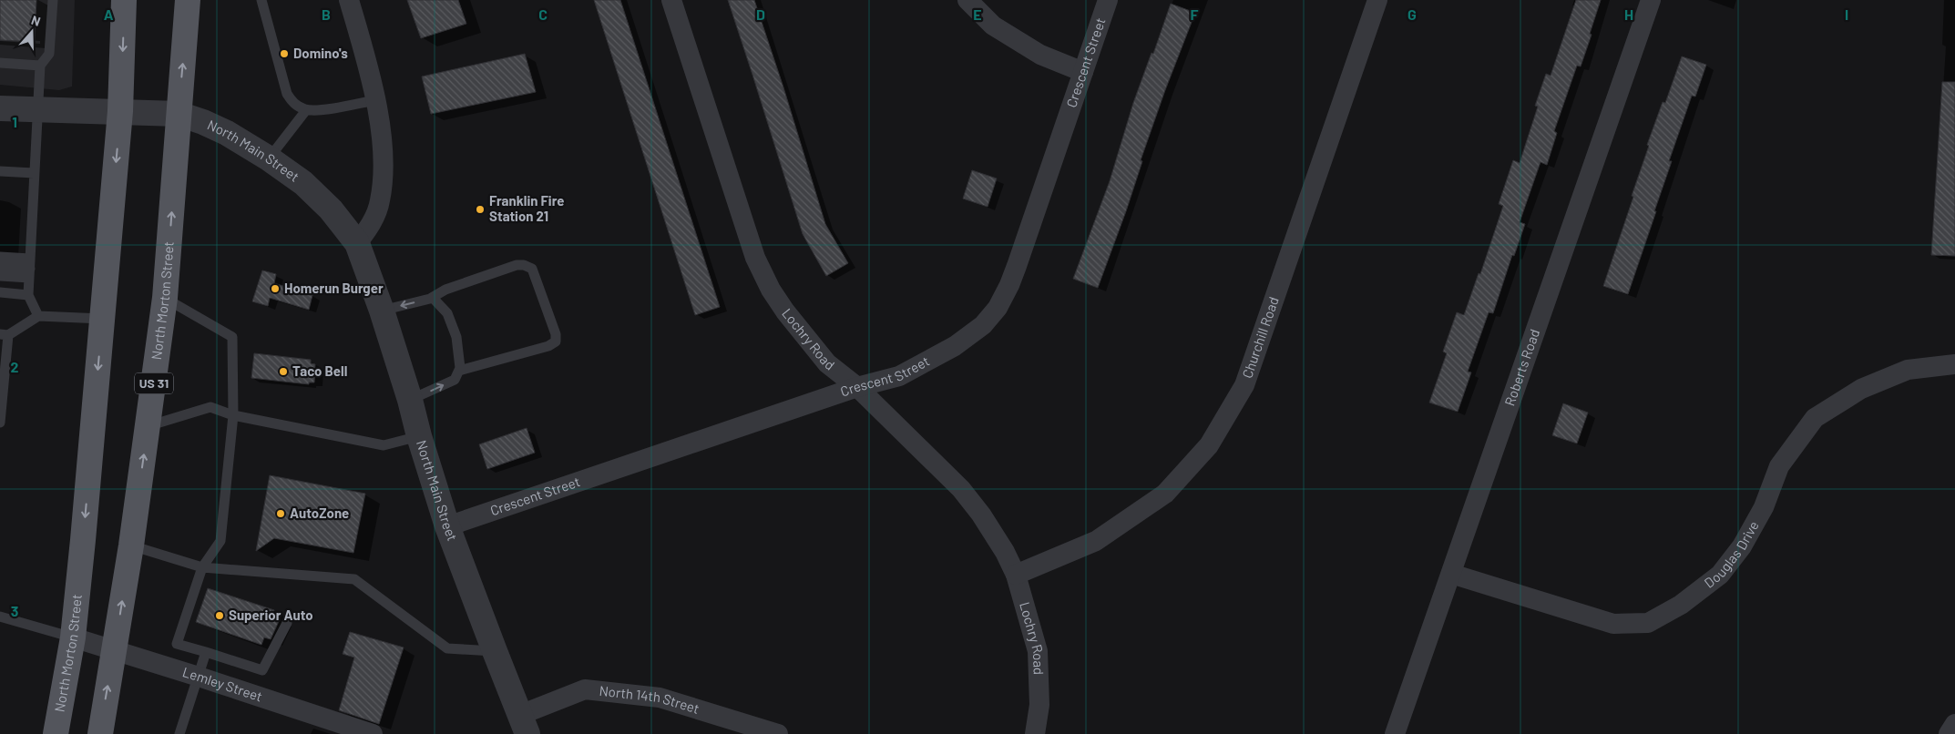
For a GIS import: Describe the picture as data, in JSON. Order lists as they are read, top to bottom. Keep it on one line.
{"streets":{"main road":["North Morton Street","US 31"],"street":["Crescent Street","North Main Street","Churchill Road","Lochry Road","Roberts Road","Douglas Drive","Lemley Street","North 14th Street"]},"crossings":[["Crescent Street","North Main Street"],["Crescent Street","Lochry Road"],["North Main Street","North Morton Street"],["North Main Street","North 14th Street"],["North Morton Street","Lemley Street"],["Churchill Road","Lochry Road"],["Roberts Road","Douglas Drive"]],"places":["Domino's","Franklin Fire Station 21","Homerun Burger","Taco Bell","AutoZone","Superior Auto"],"north":"top","grid":{"columns":["A","B","C","D","E","F","G","H","I"],"rows":["1","2","3"]}}
